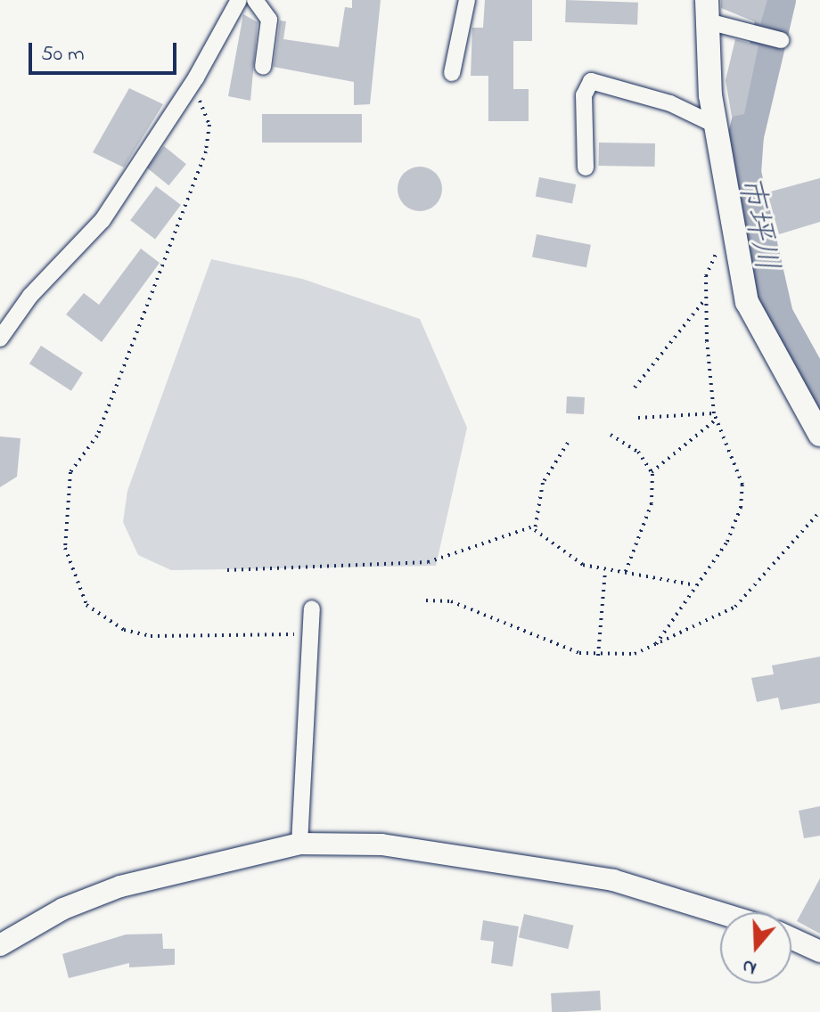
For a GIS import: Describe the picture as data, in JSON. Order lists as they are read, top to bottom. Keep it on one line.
{"water":["市坪川"],"scale_bar":"50 m","north":"bottom"}
